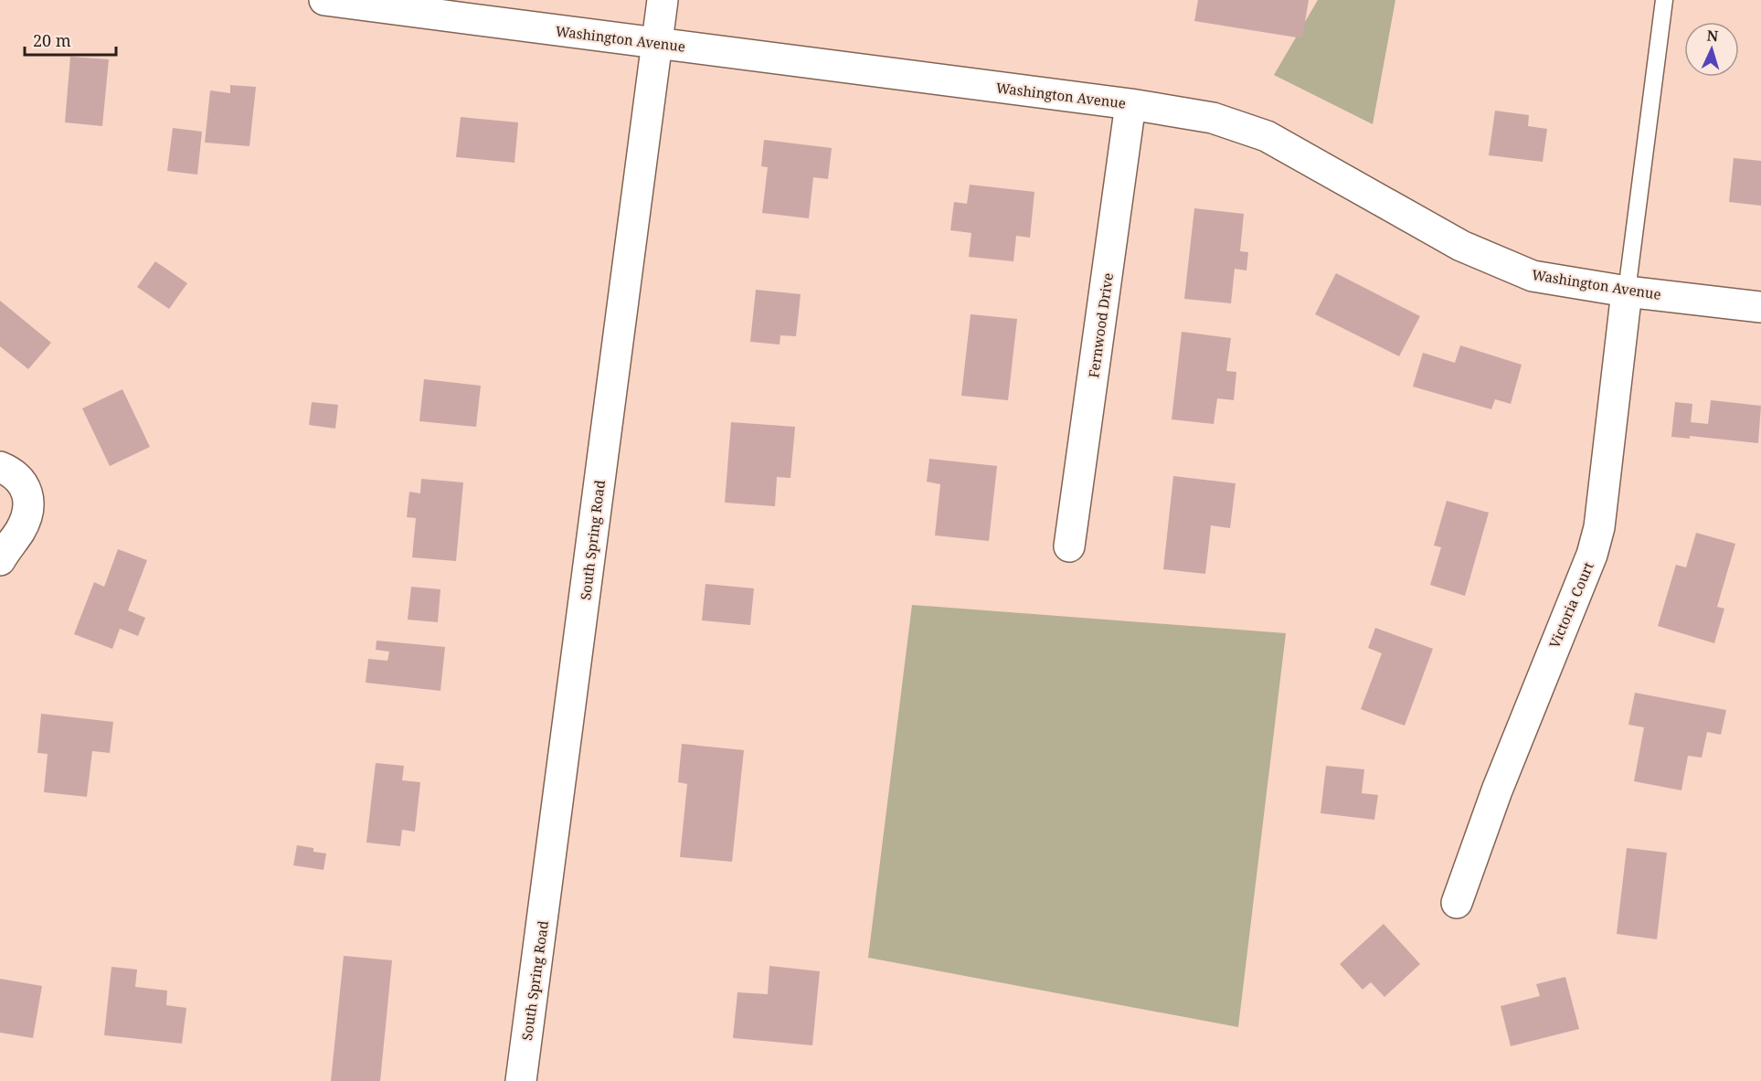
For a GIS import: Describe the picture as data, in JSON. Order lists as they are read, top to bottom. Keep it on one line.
{"streets":{"street":["Washington Avenue","Fernwood Drive","South Spring Road","Victoria Court"]},"crossings":[["Washington Avenue","Fernwood Drive"],["Washington Avenue","South Spring Road"],["Washington Avenue","Victoria Court"]],"scale_bar":"20 m","north":"top"}
